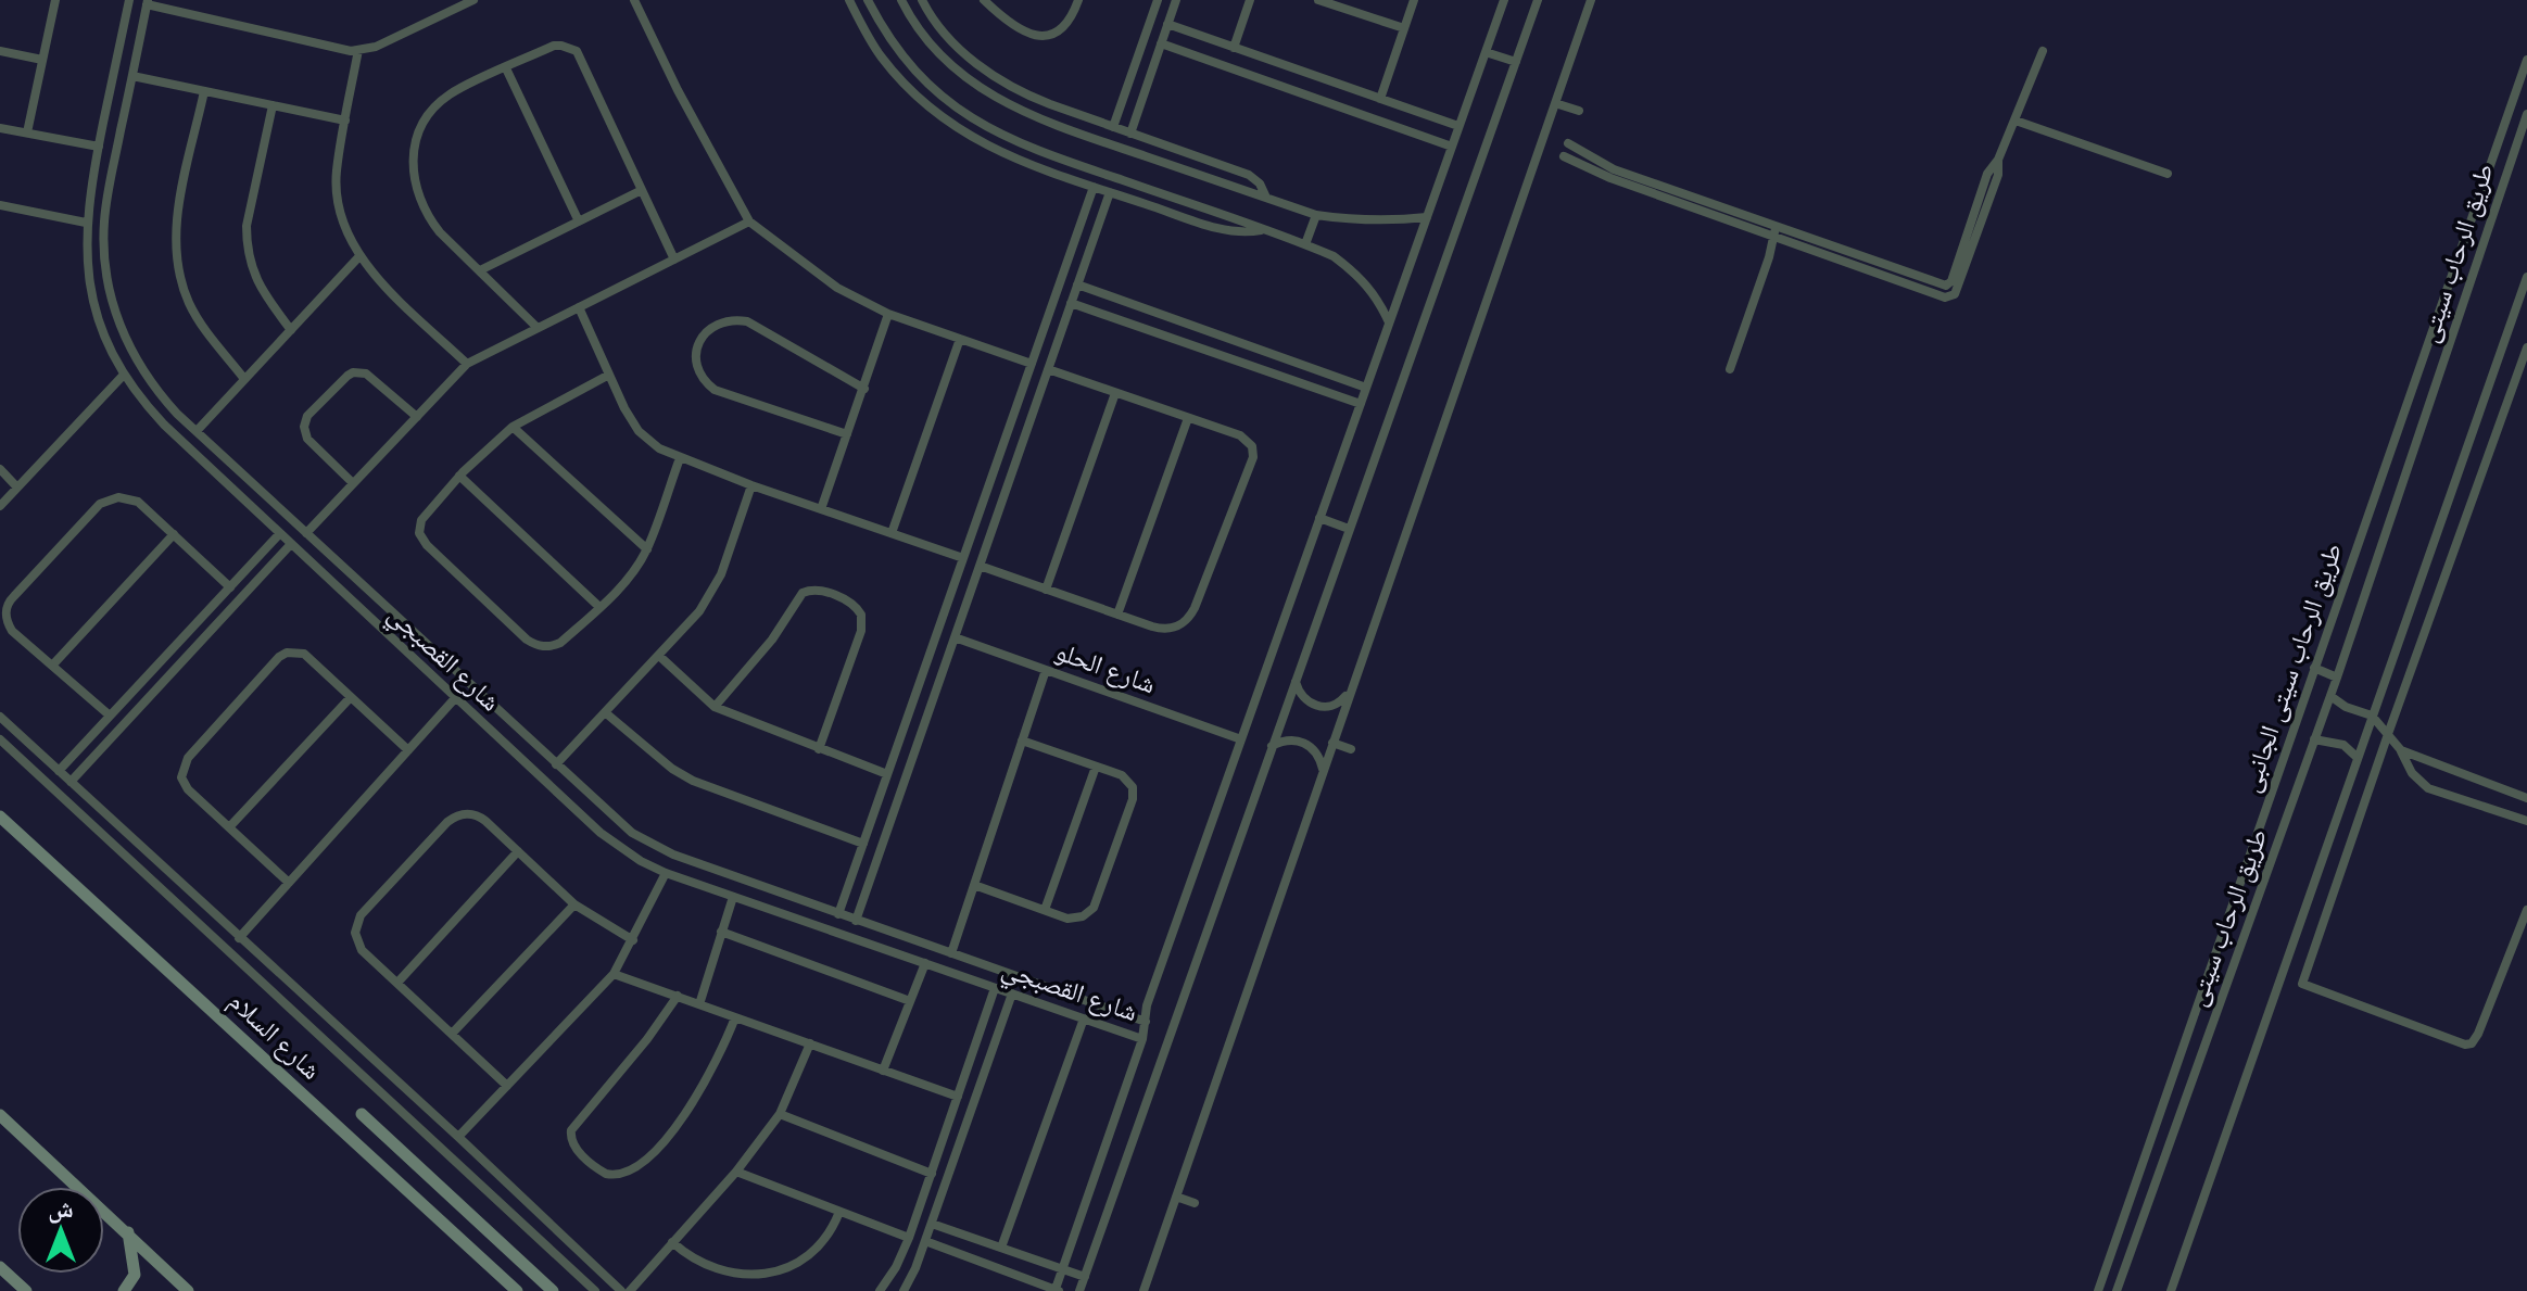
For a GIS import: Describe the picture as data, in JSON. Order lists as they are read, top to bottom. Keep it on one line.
{"streets":{"main road":["شارع السلام"],"street":["طريق الرحاب سيتى","شارع القصبجي","شارع الحلو","طريق الرحاب سيتى الجانبى"]},"north":"top"}
